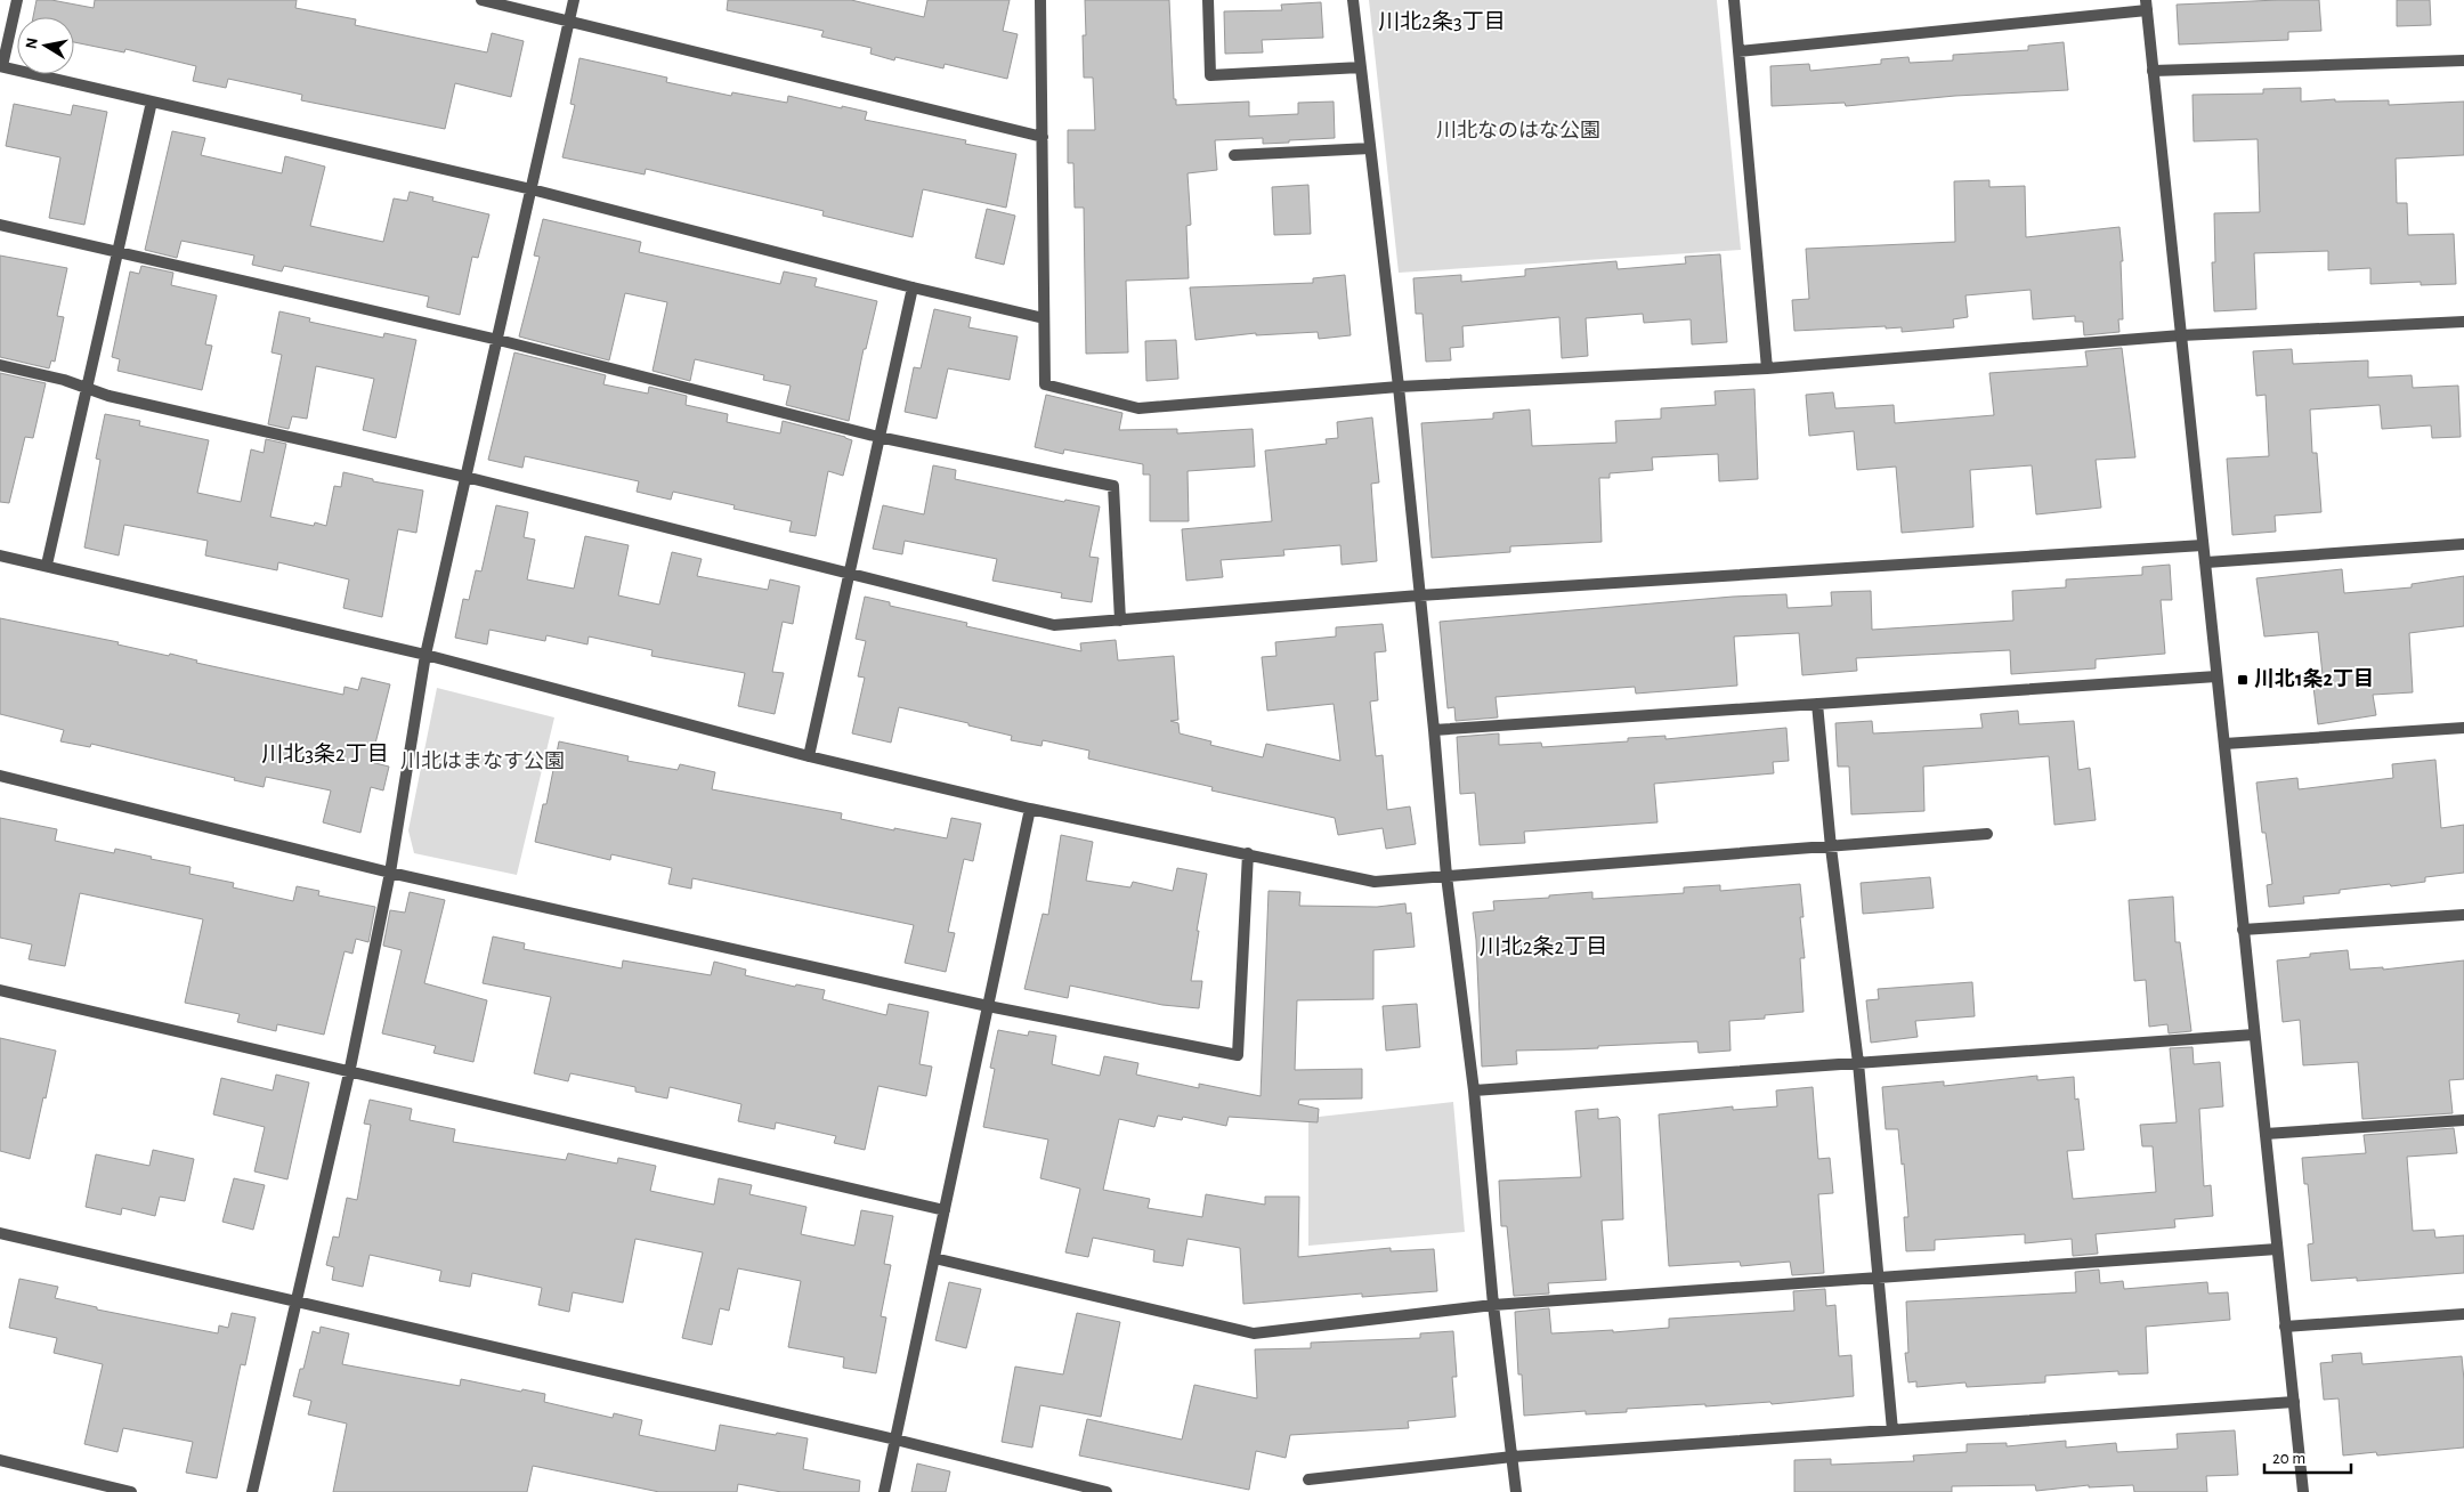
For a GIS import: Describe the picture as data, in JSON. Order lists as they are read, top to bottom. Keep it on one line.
{"districts":["川北2条3丁目","川北3条2丁目","川北2条2丁目"],"parks":["川北なのはな公園","川北はまなす公園"],"places":{"transit":["川北1条2丁目"]},"scale_bar":"20 m","north":"left"}
